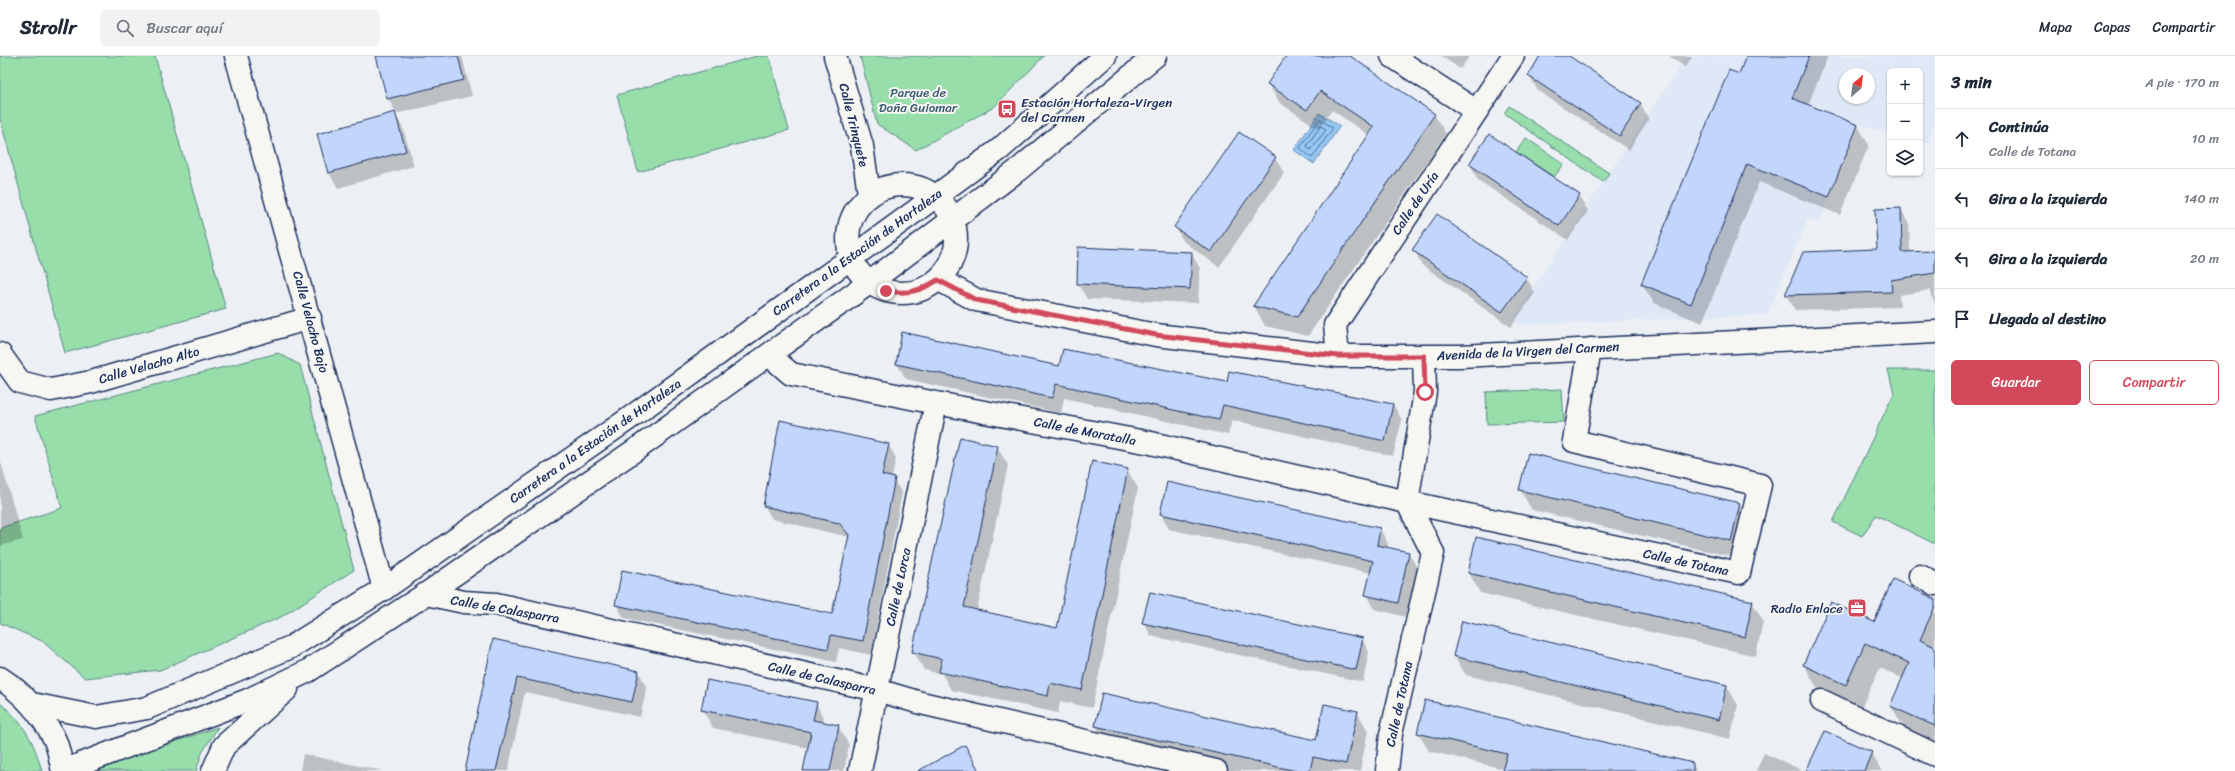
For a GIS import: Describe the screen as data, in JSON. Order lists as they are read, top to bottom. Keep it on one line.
{"streets":{"street":["Calle Trinquete","Calle de Uría","Carretera a la Estación de Hortaleza","Calle Velacho Bajo","Avenida de la Virgen del Carmen","Calle Velacho Alto","Calle de Moratalla","Calle de Totana","Calle de Lorca","Calle de Calasparra"]},"crossings":[["Calle de Uría","Avenida de la Virgen del Carmen"],["Carretera a la Estación de Hortaleza","Calle Velacho Bajo"],["Calle Velacho Bajo","Calle Velacho Alto"],["Avenida de la Virgen del Carmen","Calle de Totana"],["Calle de Moratalla","Calle de Totana"],["Calle de Moratalla","Calle de Lorca"],["Calle de Lorca","Calle de Calasparra"]],"parks":["Parque de Doña Guiomar"],"places":{"bus stop":["Estación Hortaleza-Virgen del Carmen"],"office":["Radio Enlace"]},"north":"top right","page":{"header":"Strollr","search":"Buscar aquí","nav":["Mapa","Capas","Compartir"],"heading":["3 min","A pie · 170 m"],"map_buttons":["+","−"],"list":[["Continúa","Calle de Totana","10 m"],["Gira a la izquierda","140 m"],["Gira a la izquierda","20 m"],"Llegada al destino"],"buttons":["Guardar","Compartir"]}}
